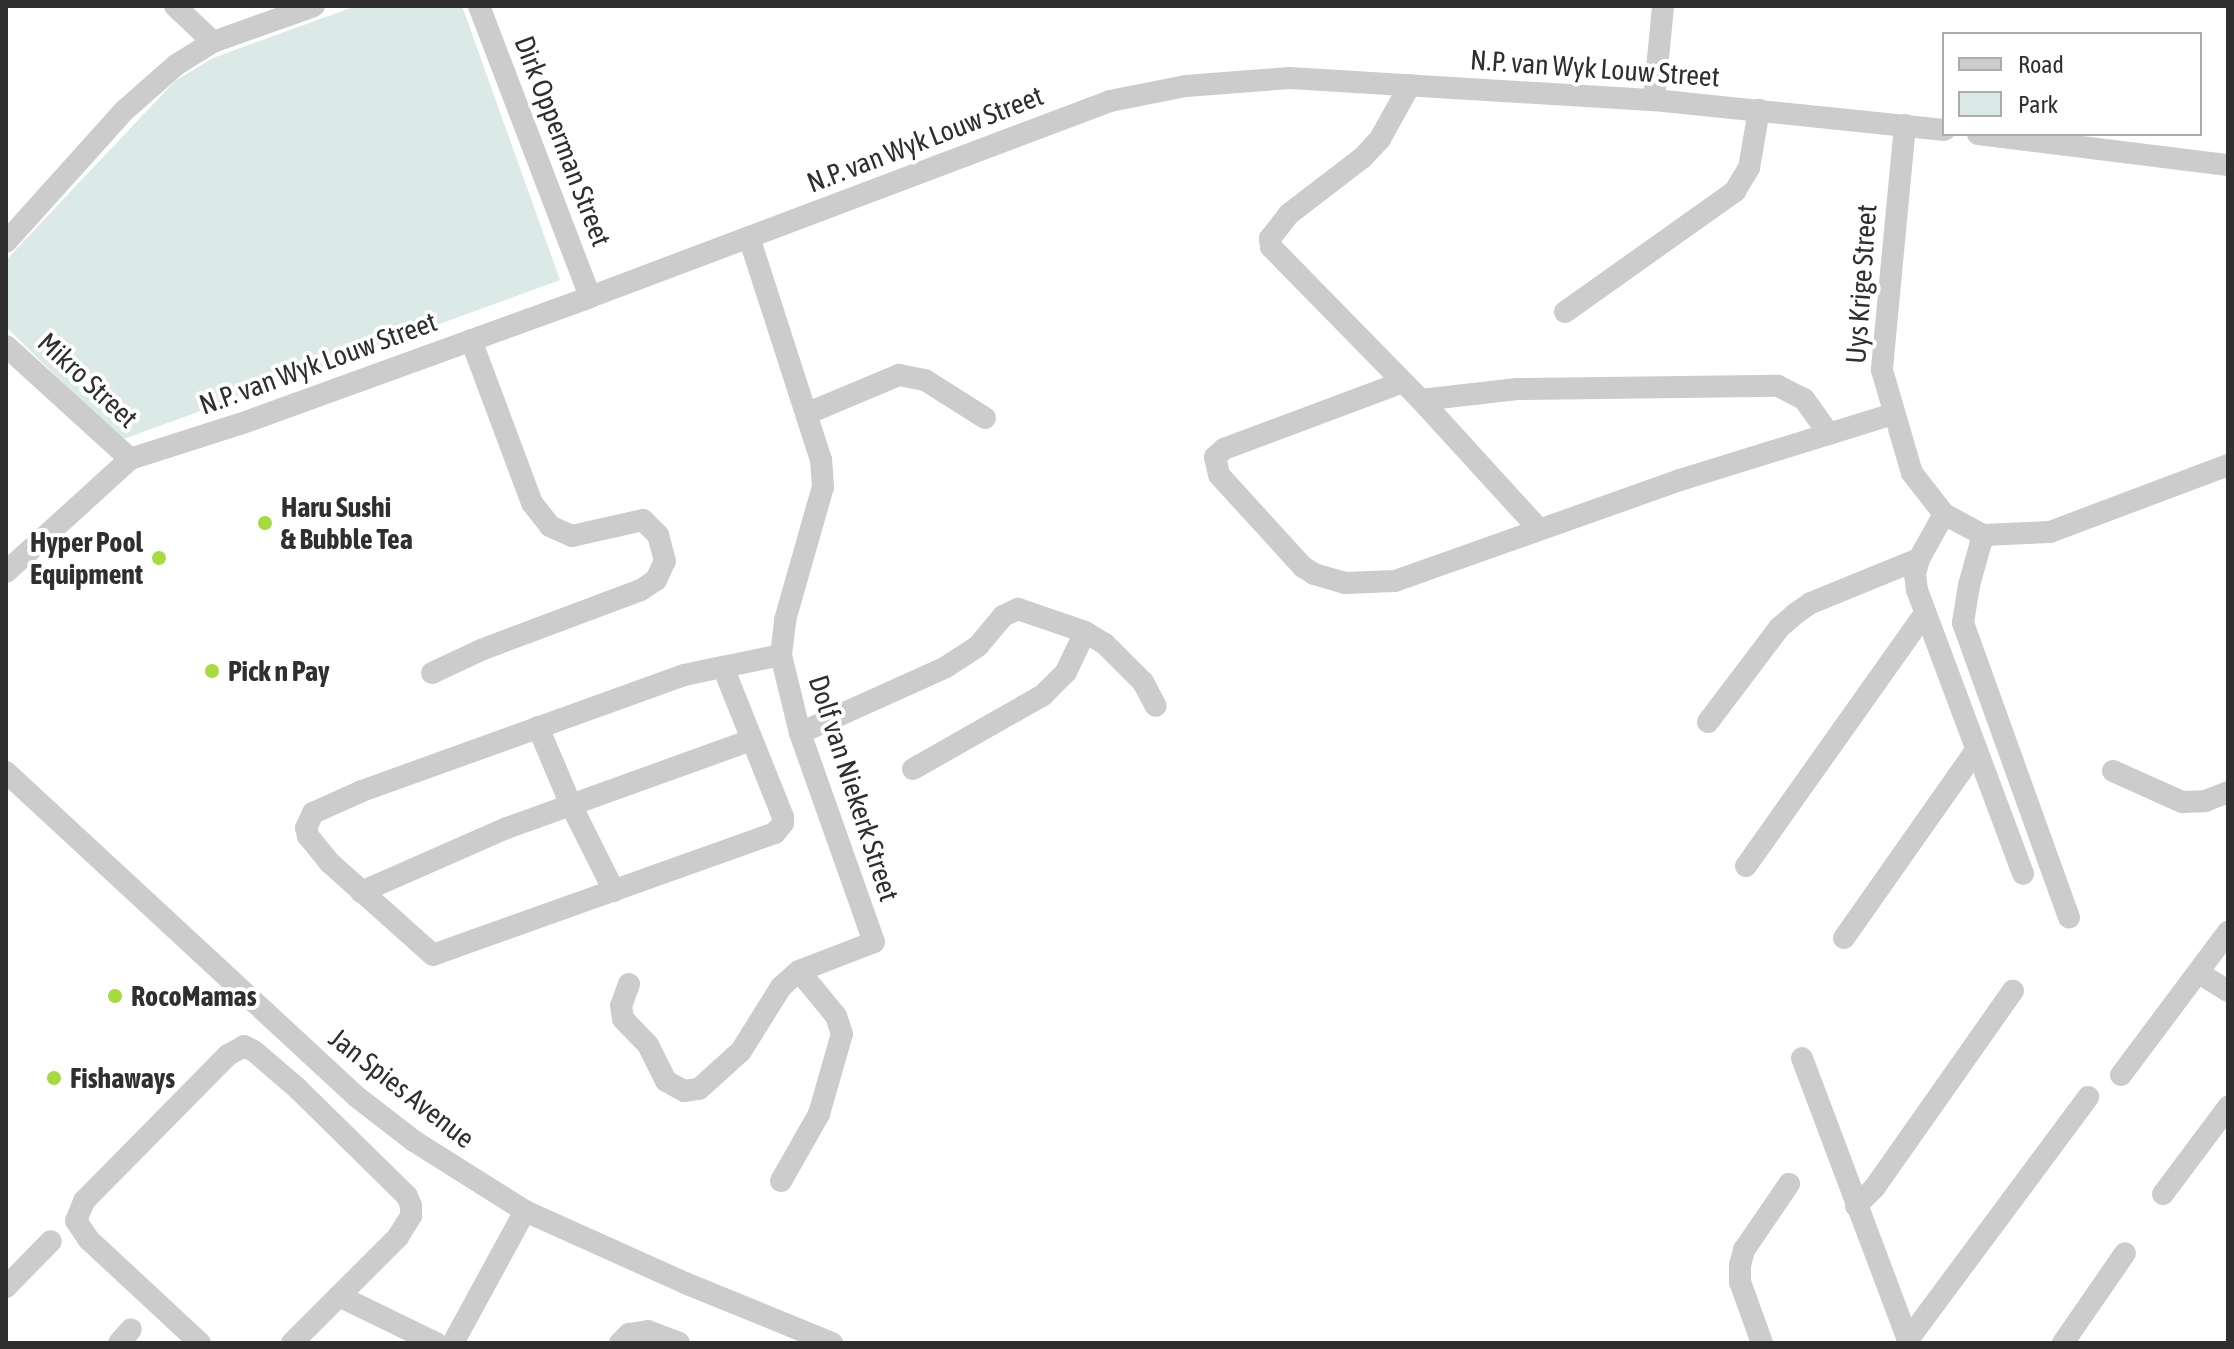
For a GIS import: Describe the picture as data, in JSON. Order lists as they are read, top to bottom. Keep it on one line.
{"streets":{"street":["N.P. van Wyk Louw Street","Dirk Opperman Street","Uys Krige Street","Mikro Street","Dolf van Niekerk Street","Jan Spies Avenue"]},"crossings":[["N.P. van Wyk Louw Street","Dirk Opperman Street"],["N.P. van Wyk Louw Street","Uys Krige Street"],["N.P. van Wyk Louw Street","Mikro Street"],["N.P. van Wyk Louw Street","Dolf van Niekerk Street"]],"places":["Haru Sushi & Bubble Tea","Hyper Pool Equipment","Pick n Pay","RocoMamas","Fishaways"],"legend":["Road","Park"]}
